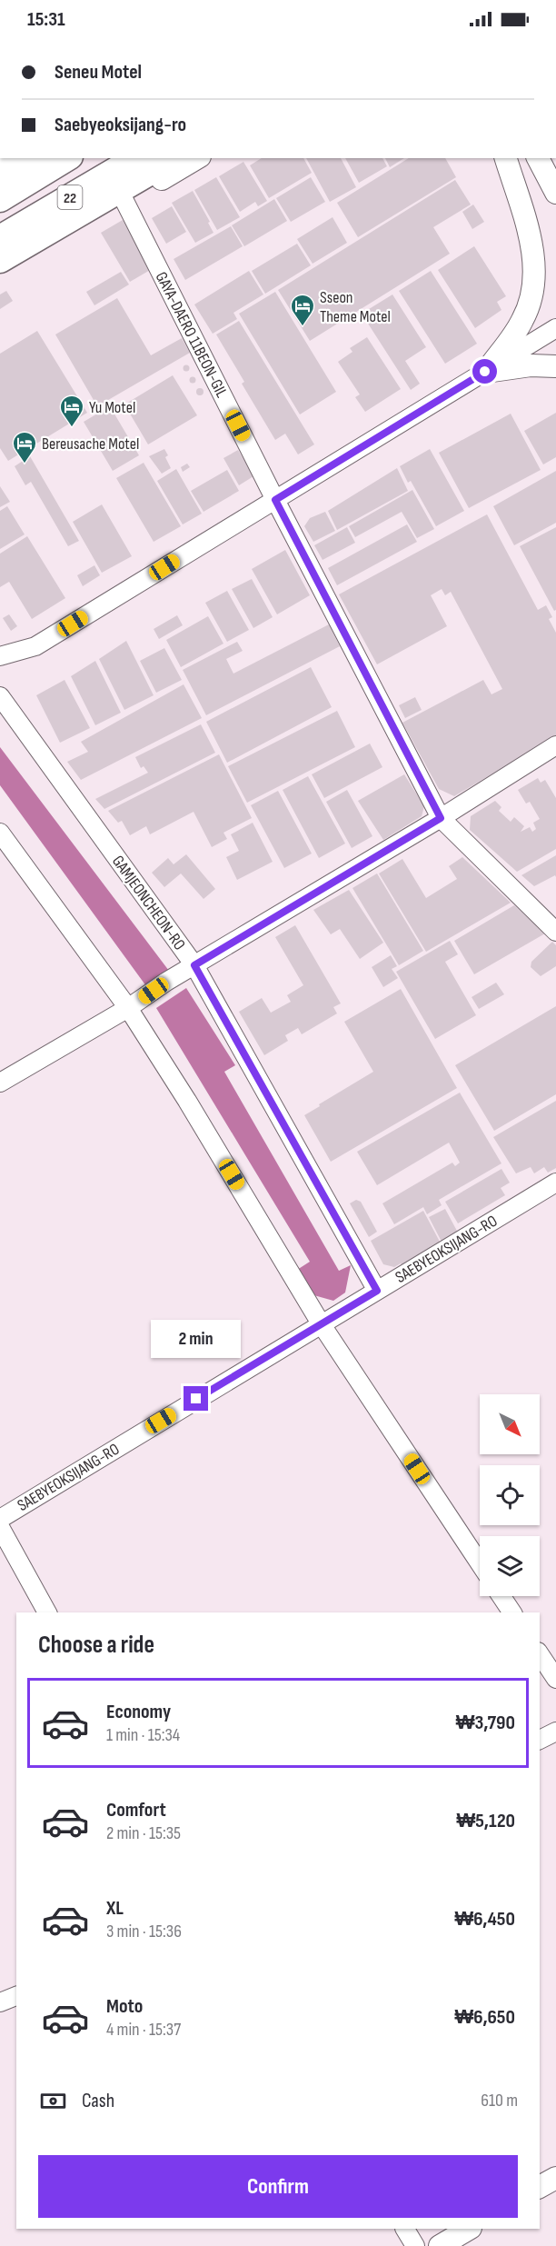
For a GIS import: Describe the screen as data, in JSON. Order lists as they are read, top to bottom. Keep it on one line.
{"streets":{"highway":["22"],"street":["GAYA-DAERO 11BEON-GIL","GAMJEONCHEON-RO","SAEBYEOKSIJANG-RO"]},"crossings":[["GAMJEONCHEON-RO","SAEBYEOKSIJANG-RO"]],"places":{"hotel":["Sseon Theme Motel","Yu Motel","Bereusache Motel"]},"north":"bottom right","page":{"status":"15:31","banner":["Seneu Motel","Saebyeoksijang-ro"],"bubble":"2 min","heading":"Choose a ride","list":[{"name":"Economy","note":"1 min · 15:34","value":"₩3,790"},{"name":"Comfort","note":"2 min · 15:35","value":"₩5,120"},{"name":"XL","note":"3 min · 15:36","value":"₩6,450"},{"name":"Moto","note":"4 min · 15:37","value":"₩6,650"}],"pay":["Cash","610 m"],"buttons":"Confirm"}}
